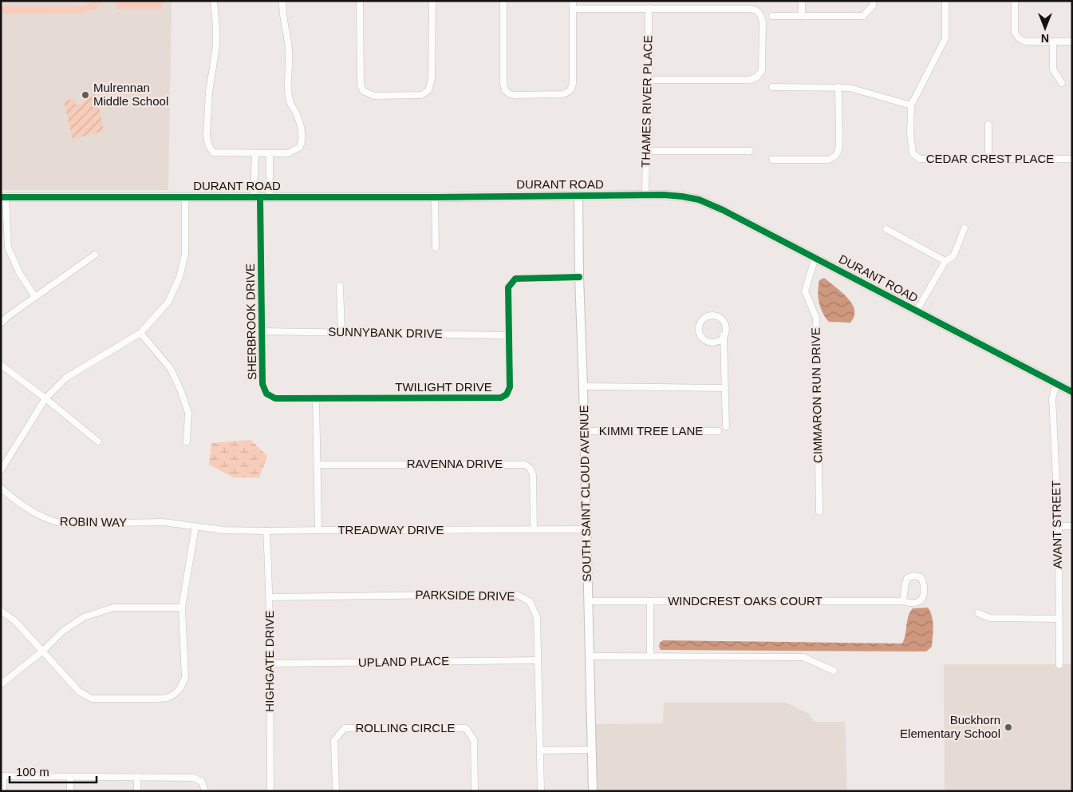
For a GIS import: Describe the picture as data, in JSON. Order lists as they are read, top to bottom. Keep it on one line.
{"streets":{"street":["THAMES RIVER PLACE","CEDAR CREST PLACE","DURANT ROAD","SHERBROOK DRIVE","SUNNYBANK DRIVE","TWILIGHT DRIVE","CIMMARON RUN DRIVE","KIMMI TREE LANE","RAVENNA DRIVE","SOUTH SAINT CLOUD AVENUE","ROBIN WAY","AVANT STREET","TREADWAY DRIVE","PARKSIDE DRIVE","WINDCREST OAKS COURT","HIGHGATE DRIVE","UPLAND PLACE","ROLLING CIRCLE"]},"crossings":[["THAMES RIVER PLACE","DURANT ROAD"],["DURANT ROAD","SHERBROOK DRIVE"],["DURANT ROAD","CIMMARON RUN DRIVE"],["DURANT ROAD","SOUTH SAINT CLOUD AVENUE"],["DURANT ROAD","AVANT STREET"],["SHERBROOK DRIVE","SUNNYBANK DRIVE"],["SHERBROOK DRIVE","TWILIGHT DRIVE"],["SUNNYBANK DRIVE","TWILIGHT DRIVE"],["TWILIGHT DRIVE","SOUTH SAINT CLOUD AVENUE"],["KIMMI TREE LANE","SOUTH SAINT CLOUD AVENUE"],["RAVENNA DRIVE","TREADWAY DRIVE"],["SOUTH SAINT CLOUD AVENUE","TREADWAY DRIVE"],["SOUTH SAINT CLOUD AVENUE","WINDCREST OAKS COURT"],["ROBIN WAY","TREADWAY DRIVE"],["TREADWAY DRIVE","HIGHGATE DRIVE"],["PARKSIDE DRIVE","HIGHGATE DRIVE"],["PARKSIDE DRIVE","UPLAND PLACE"],["HIGHGATE DRIVE","UPLAND PLACE"]],"places":["Mulrennan Middle School","Buckhorn Elementary School"],"scale_bar":"100 m","north":"bottom"}
